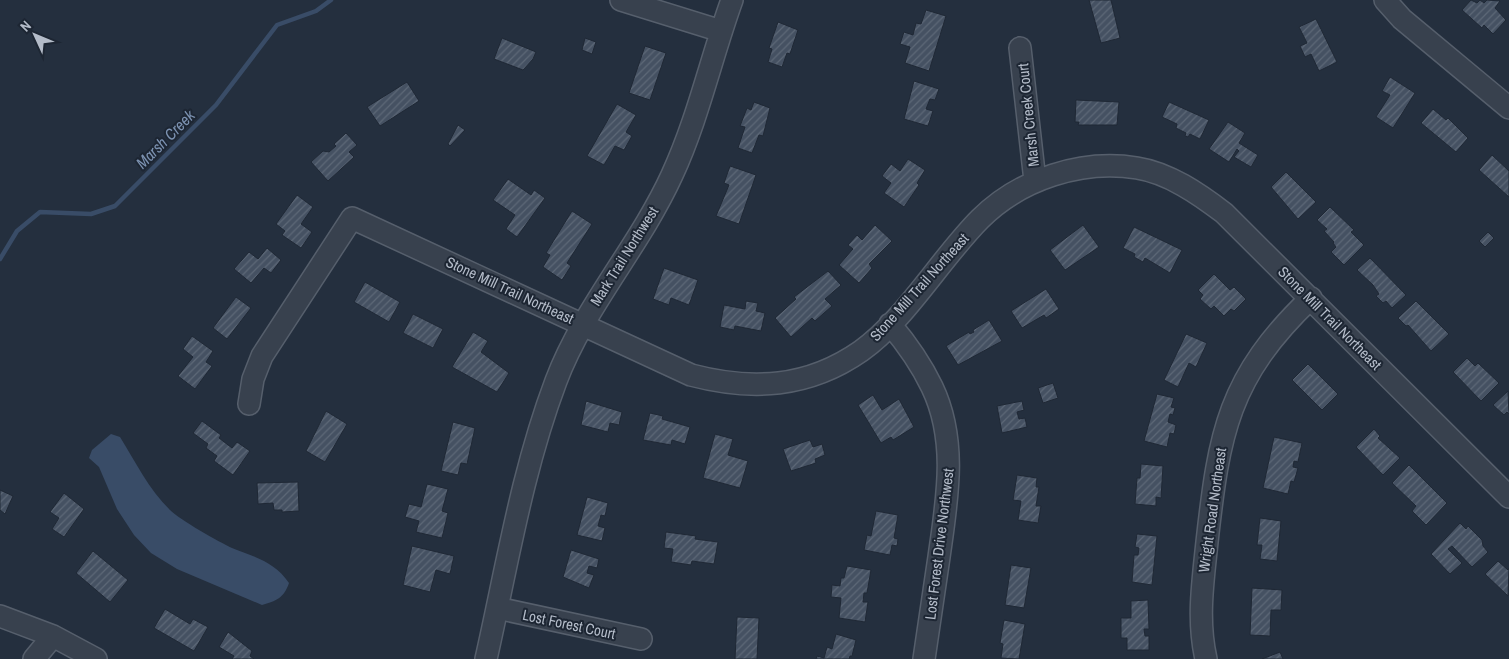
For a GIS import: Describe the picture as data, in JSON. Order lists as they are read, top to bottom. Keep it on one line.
{"streets":{"street":["Marsh Creek Court","Mark Trail Northwest","Stone Mill Trail Northeast","Wright Road Northeast","Lost Forest Drive Northwest","Lost Forest Court"]},"crossings":[["Marsh Creek Court","Stone Mill Trail Northeast"],["Mark Trail Northwest","Stone Mill Trail Northeast"],["Mark Trail Northwest","Lost Forest Court"],["Stone Mill Trail Northeast","Wright Road Northeast"],["Stone Mill Trail Northeast","Lost Forest Drive Northwest"]],"water":["Marsh Creek"],"north":"top left"}
